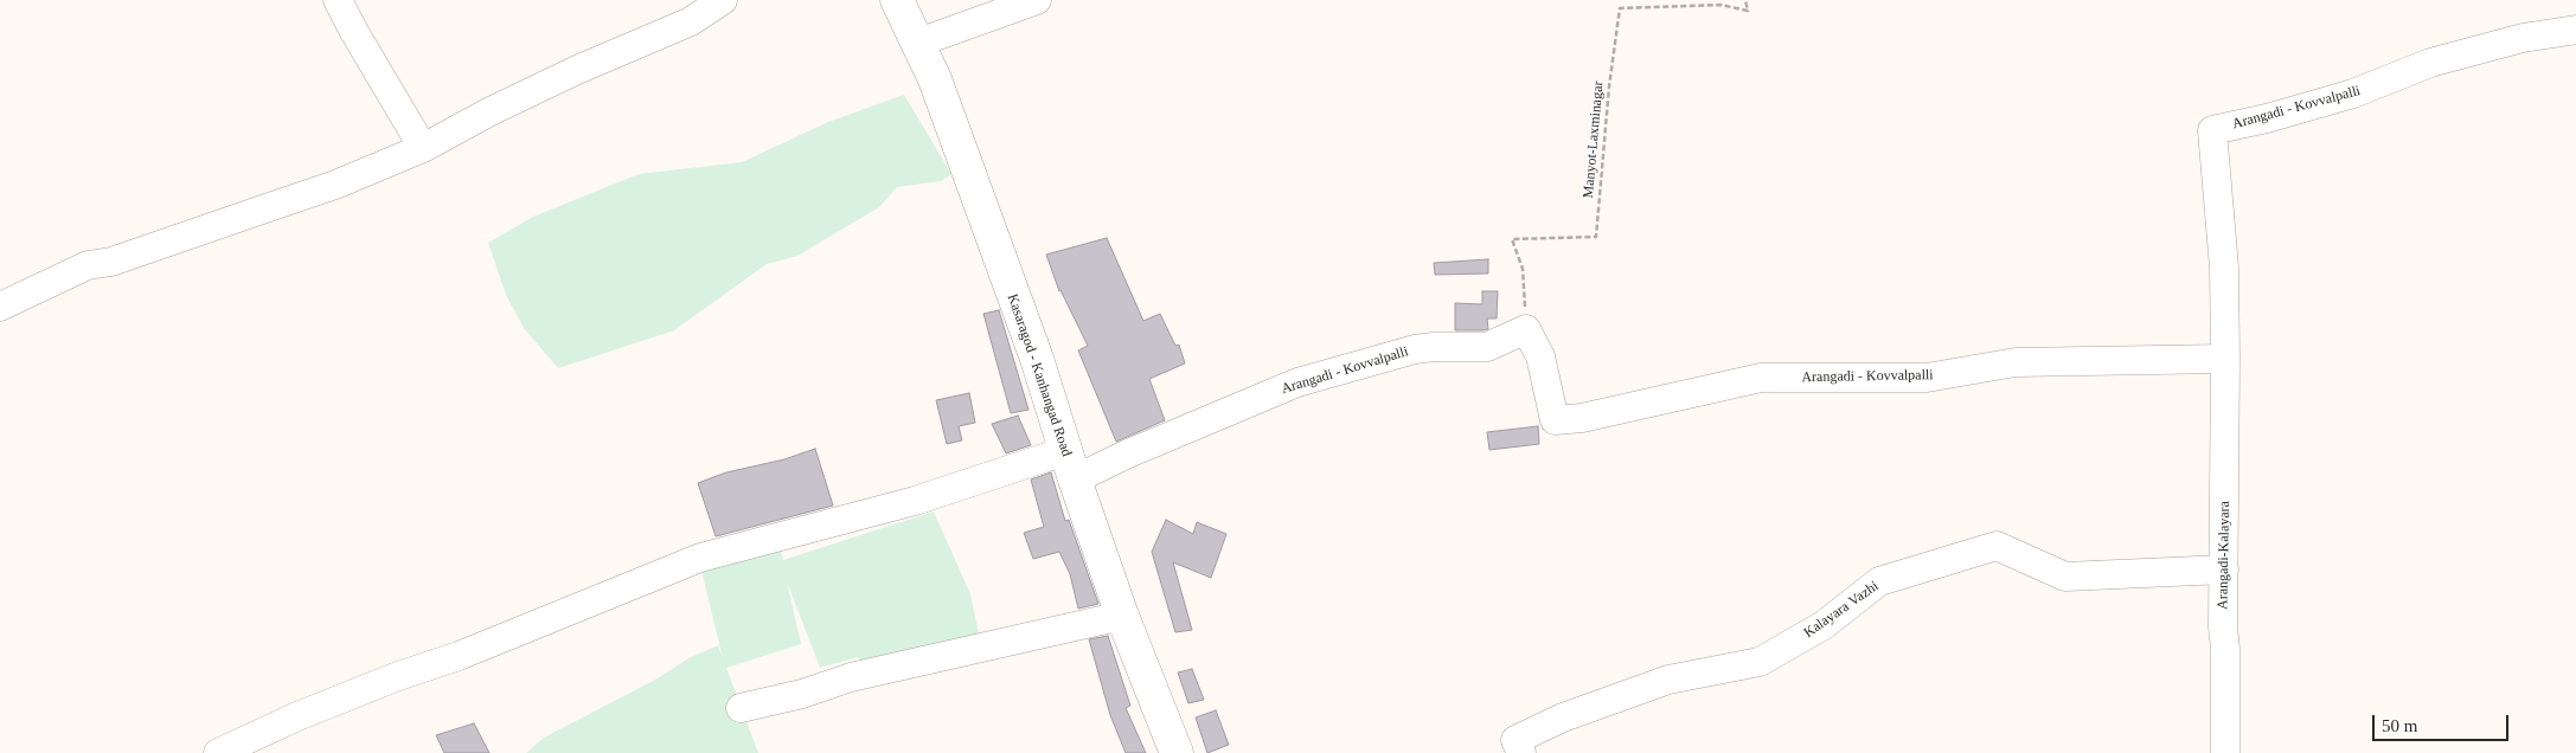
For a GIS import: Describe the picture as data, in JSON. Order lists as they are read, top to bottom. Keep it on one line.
{"streets":{"main road":["Kasaragod - Kanhangad Road"],"street":["Arangadi - Kovvalpalli","Arangadi-Kalayara","Kalayara Vazhi"],"path":["Manyot-Laxminagar"]},"crossings":[["Arangadi - Kovvalpalli","Manyot-Laxminagar"],["Arangadi - Kovvalpalli","Kasaragod - Kanhangad Road"],["Arangadi - Kovvalpalli","Arangadi-Kalayara"],["Arangadi-Kalayara","Kalayara Vazhi"]],"scale_bar":"50 m"}
